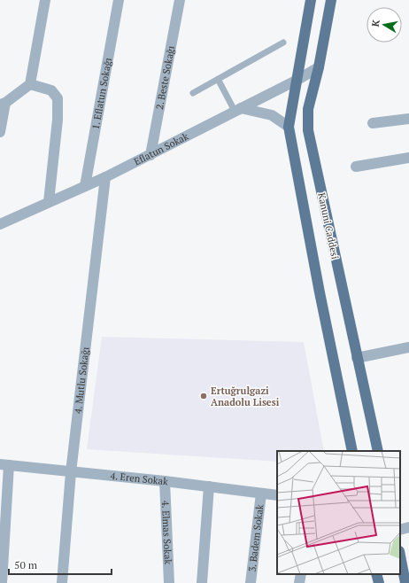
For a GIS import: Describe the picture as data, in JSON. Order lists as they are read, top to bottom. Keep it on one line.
{"streets":{"main road":["Kanuni Caddesi"],"street":["2. Beste Sokağı","1. Eflatun Sokağı","Eflatun Sokak","4. Mutlu Sokağı","4. Eren Sokak","4. Elmas Sokak","3. Badem Sokak"]},"crossings":[["2. Beste Sokağı","Eflatun Sokak"],["1. Eflatun Sokağı","Eflatun Sokak"],["Eflatun Sokak","Kanuni Caddesi"],["Eflatun Sokak","4. Mutlu Sokağı"],["4. Mutlu Sokağı","4. Eren Sokak"],["4. Eren Sokak","4. Elmas Sokak"],["4. Eren Sokak","3. Badem Sokak"]],"places":["Ertuğrulgazi Anadolu Lisesi"],"scale_bar":"50 m","north":"left"}
